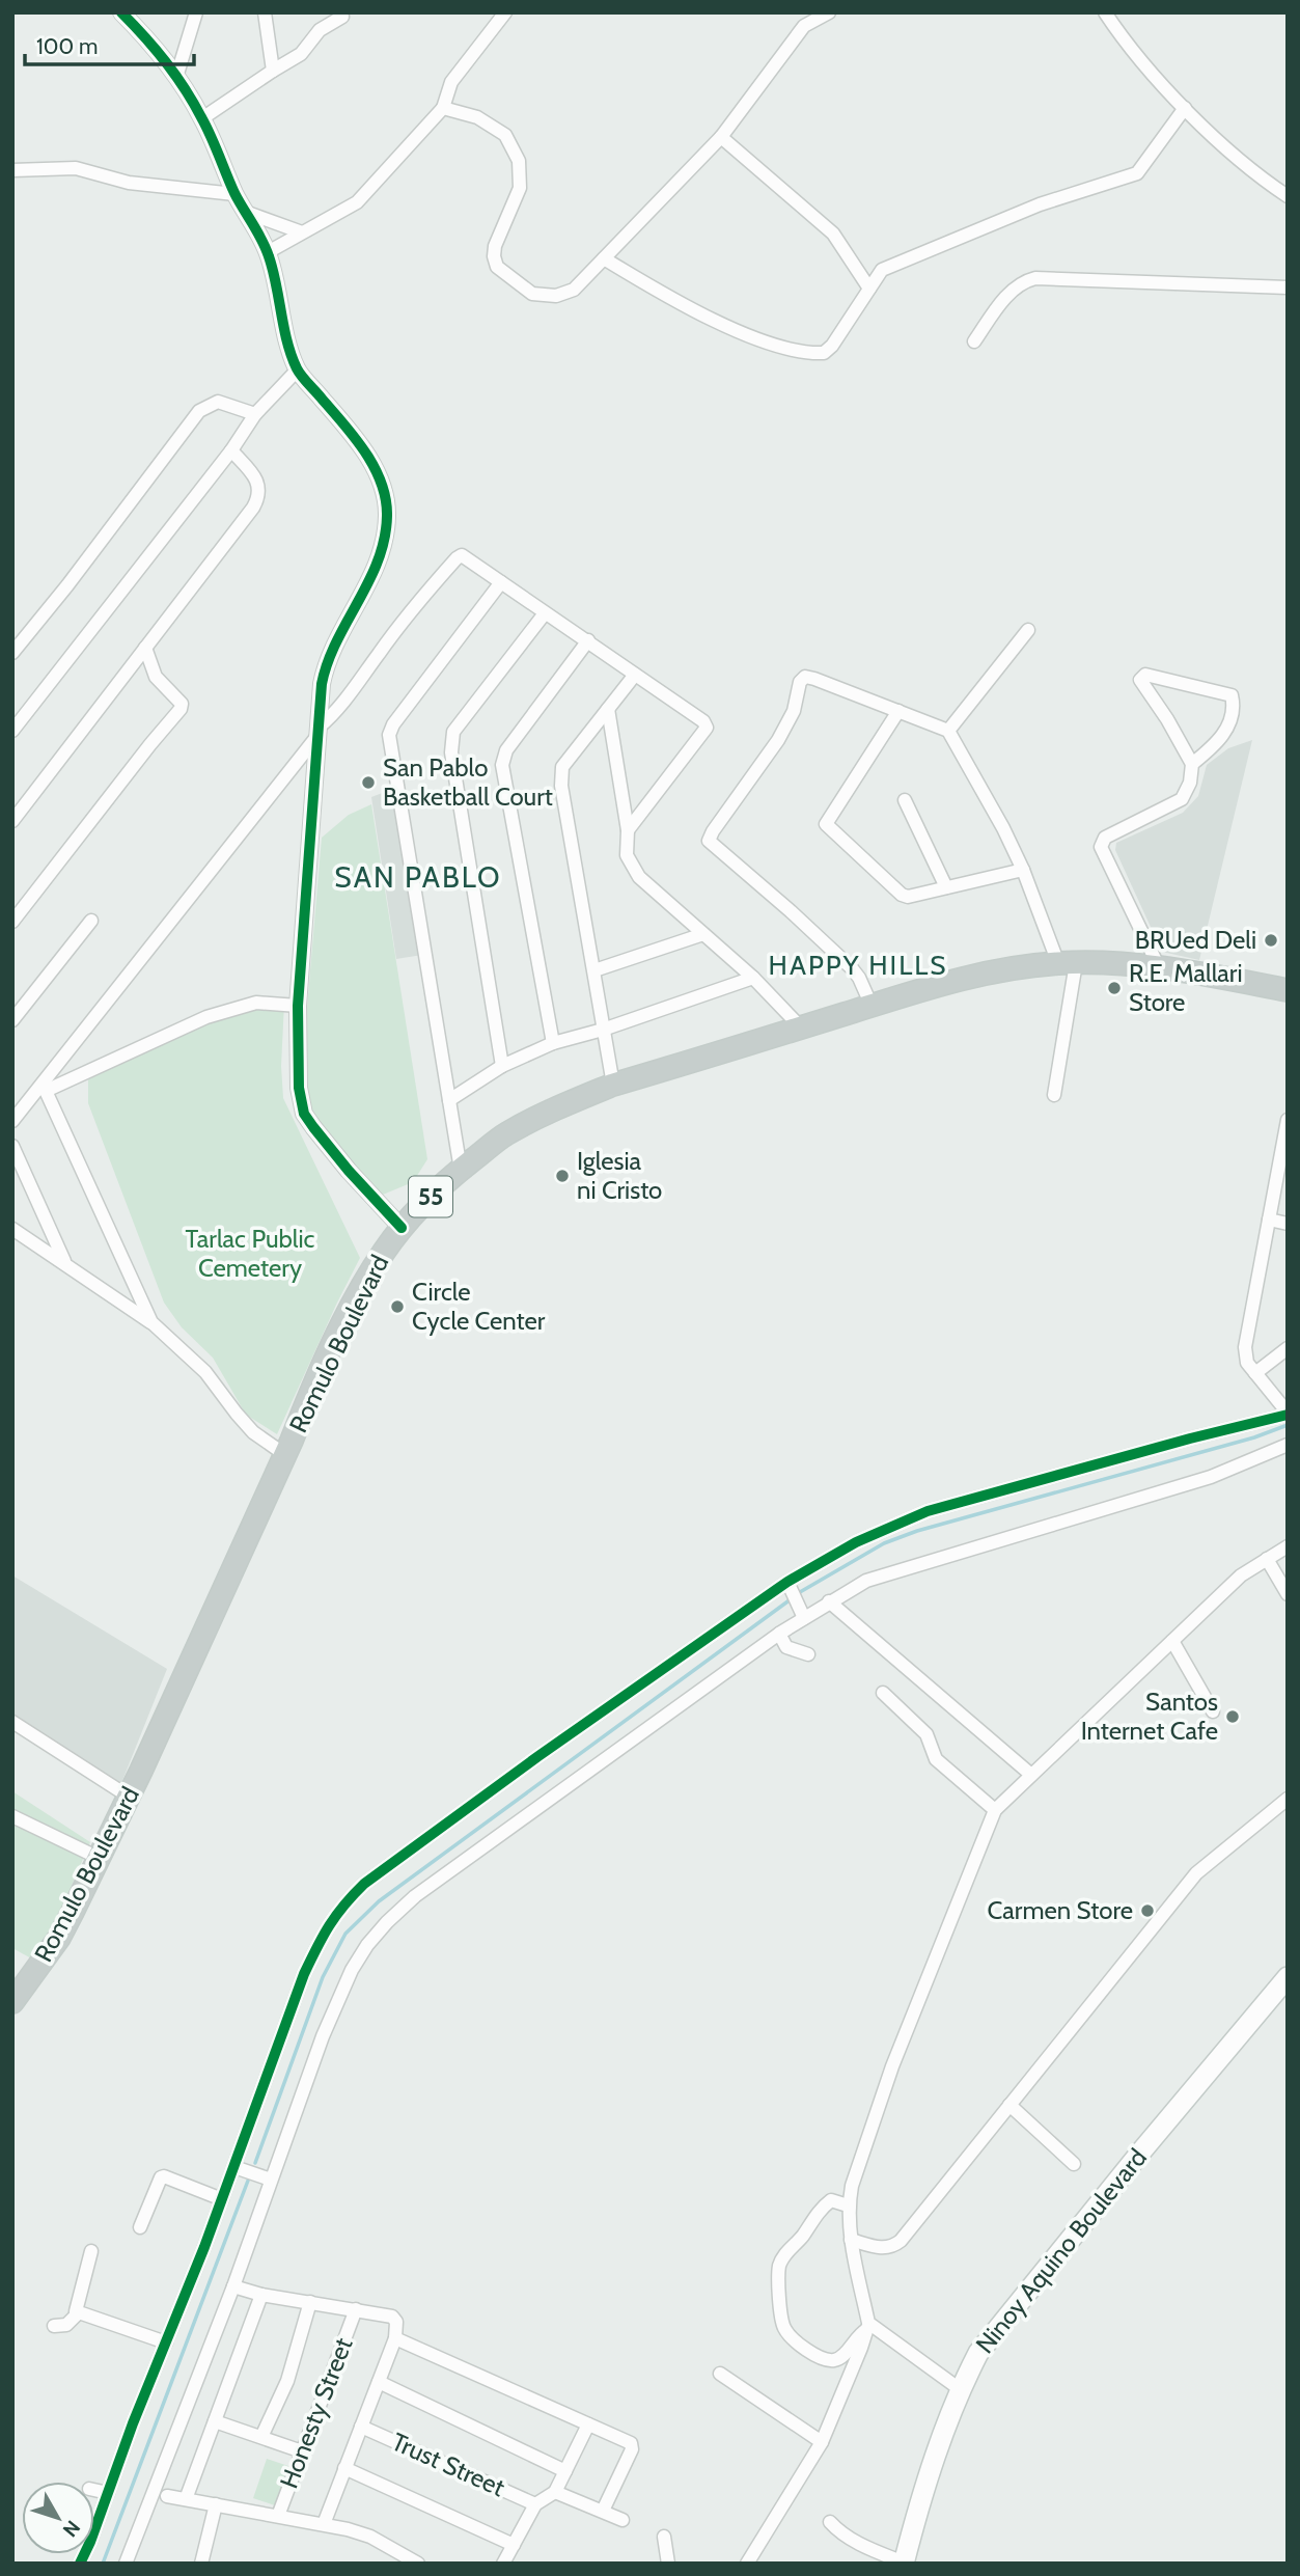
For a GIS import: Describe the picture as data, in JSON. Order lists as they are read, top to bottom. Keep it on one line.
{"streets":{"highway":["55","Romulo Boulevard"],"main road":["Ninoy Aquino Boulevard"],"street":["Honesty Street","Trust Street"]},"districts":["SAN PABLO","HAPPY HILLS"],"parks":["Tarlac Public Cemetery"],"places":["San Pablo Basketball Court","BRUed Deli","R.E. Mallari Store","Iglesia ni Cristo","Circle Cycle Center","Santos Internet Cafe","Carmen Store"],"scale_bar":"100 m","north":"bottom right"}
